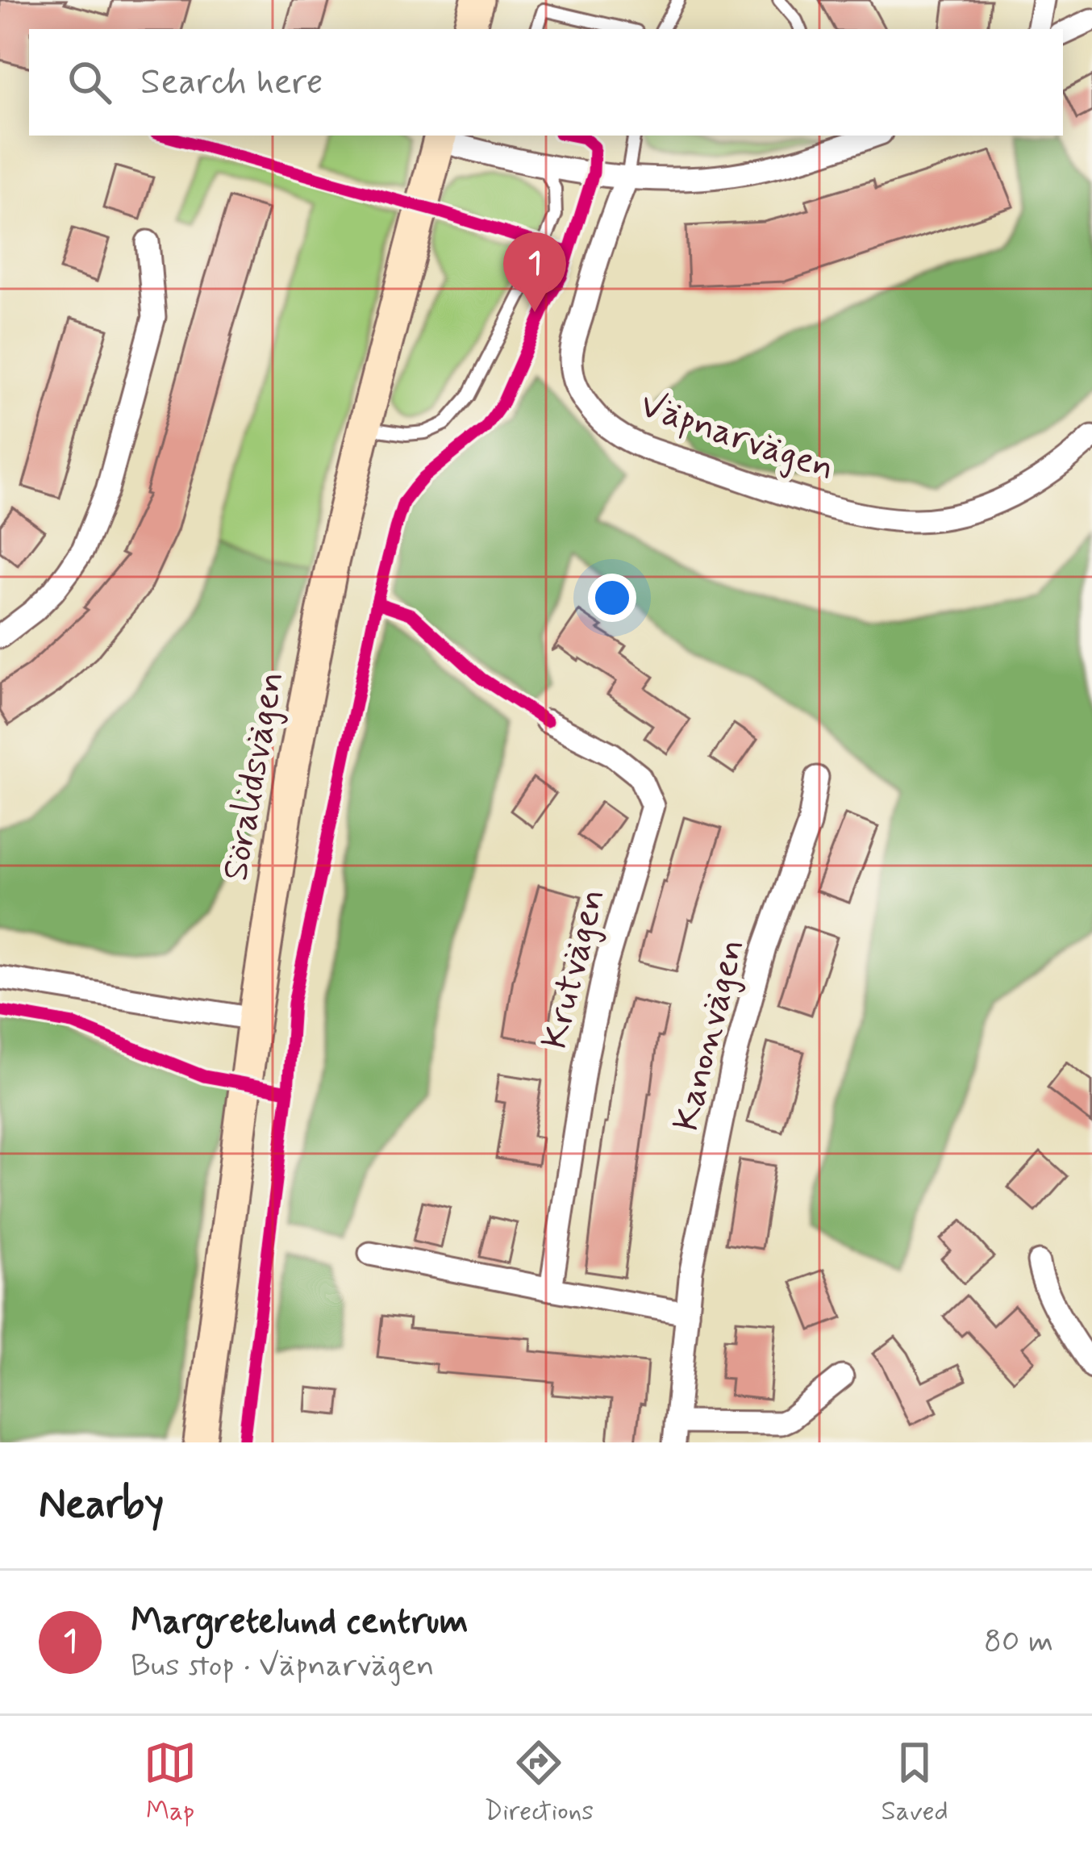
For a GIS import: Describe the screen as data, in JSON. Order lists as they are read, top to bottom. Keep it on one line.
{"streets":{"street":["Väpnarvägen","Söralidsvägen","Krutvägen","Kanonvägen"]},"page":{"search":"Search here","pins":"1","heading":"Nearby","list":[{"mark":"1","name":"Margretelund centrum","note":"Bus stop · Väpnarvägen","value":"80 m"}],"nav":["Map","Directions","Saved"]}}
